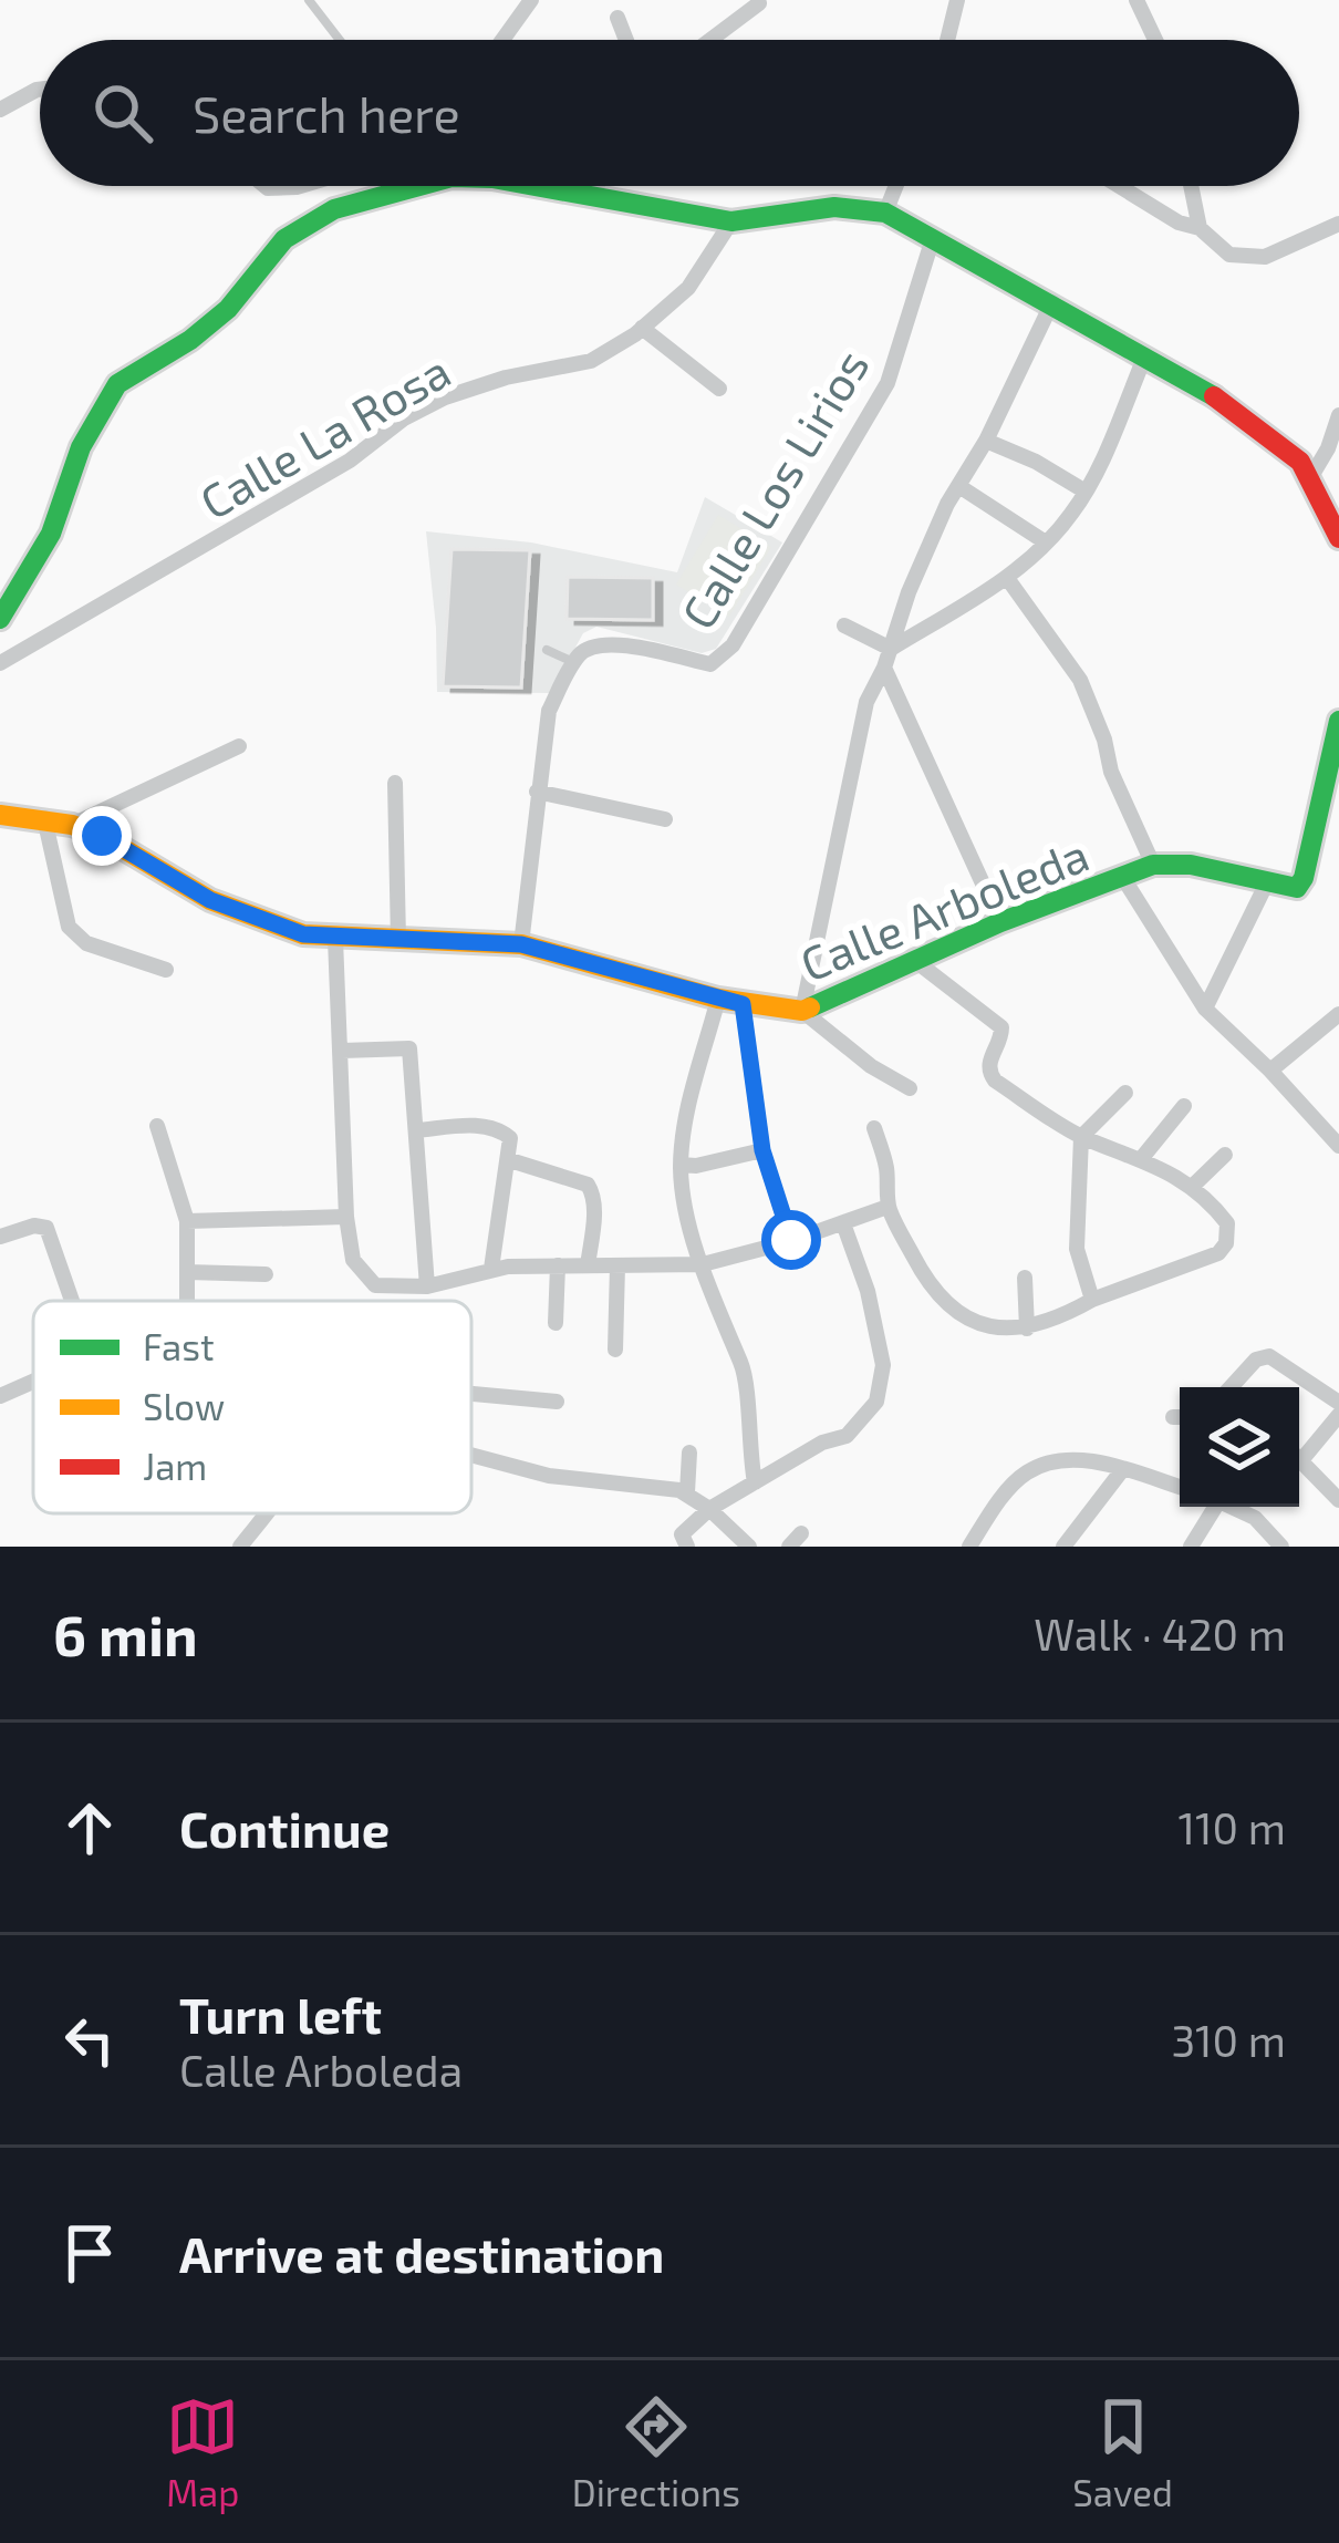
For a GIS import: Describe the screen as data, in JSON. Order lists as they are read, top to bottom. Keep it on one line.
{"streets":{"street":["Calle La Rosa","Calle Los Lirios","Calle Arboleda"]},"legend":["Fast","Slow","Jam"],"page":{"search":"Search here","heading":["6 min","Walk · 420 m"],"list":[["Continue","110 m"],["Turn left","Calle Arboleda","310 m"],"Arrive at destination"],"nav":["Map","Directions","Saved"]}}
